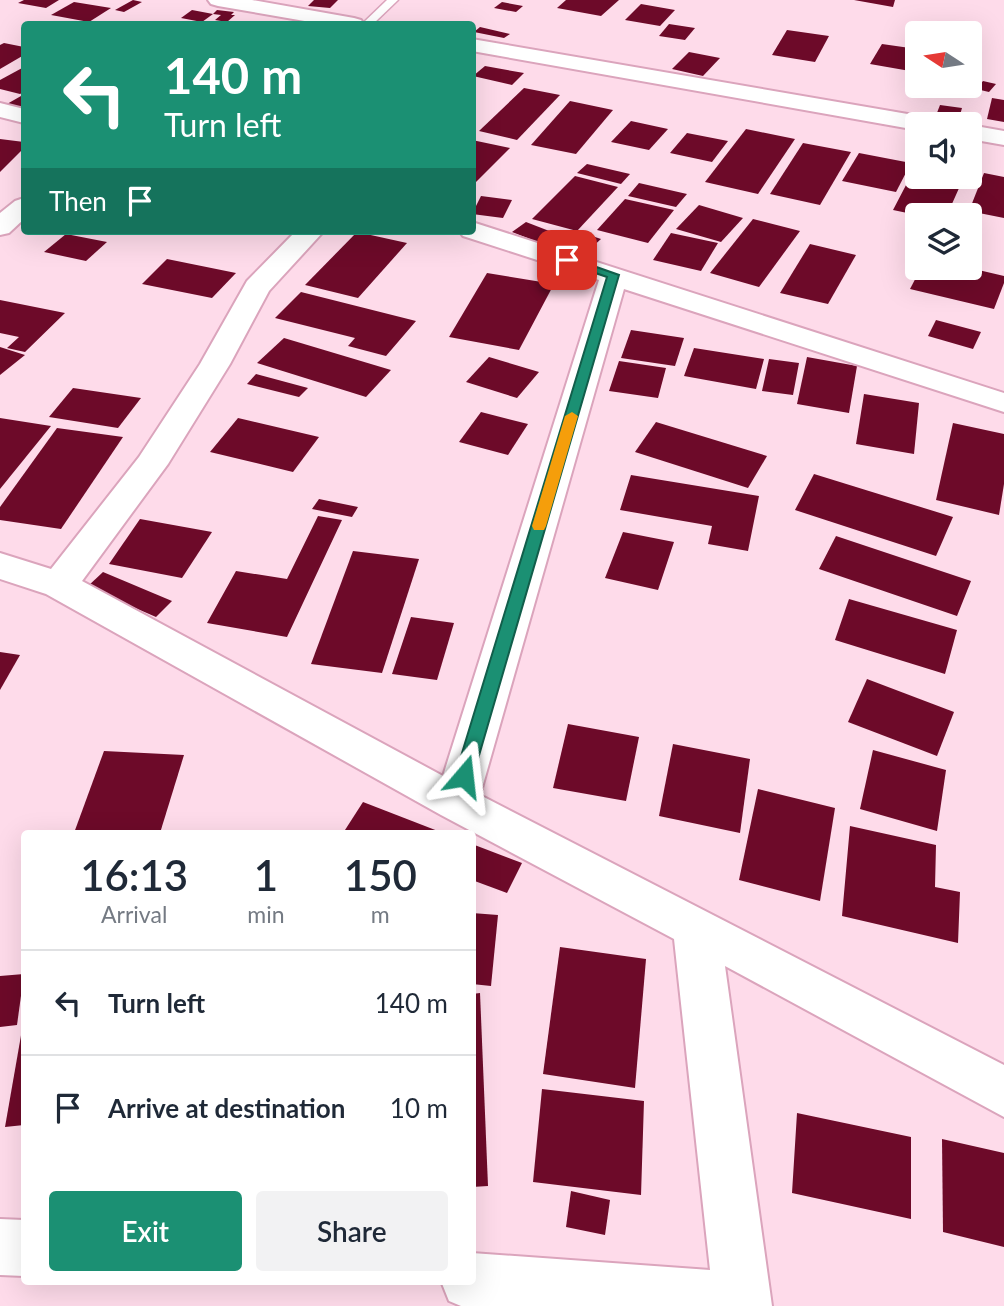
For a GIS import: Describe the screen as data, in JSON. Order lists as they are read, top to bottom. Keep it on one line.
{"north":"left","page":{"turn":["140 m","Turn left"],"then":"Then","eta":["16:13","Arrival","1","min","150","m"],"list":[{"name":"Turn left","value":"140 m"},{"name":"Arrive at destination","value":"10 m"}],"buttons":["Exit","Share"]}}
